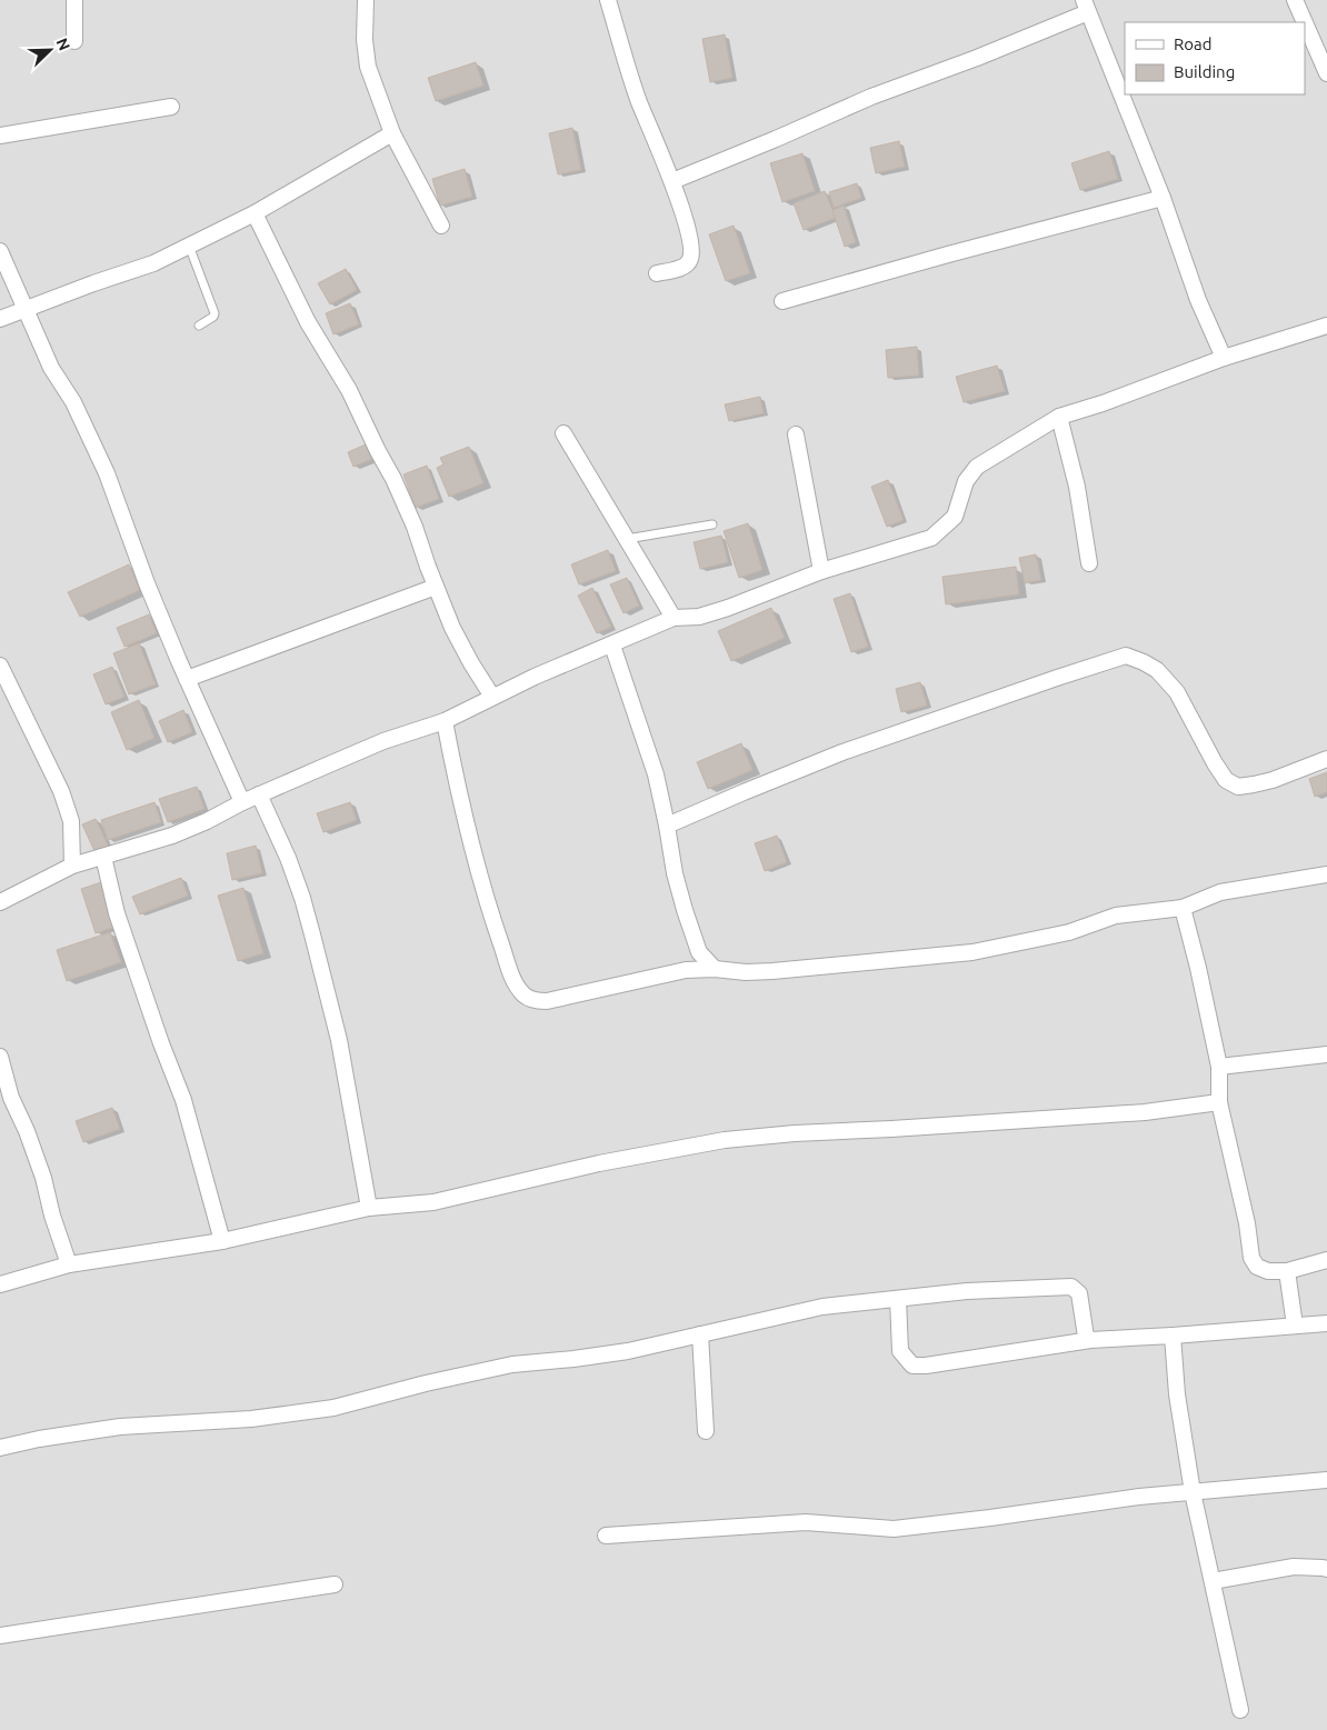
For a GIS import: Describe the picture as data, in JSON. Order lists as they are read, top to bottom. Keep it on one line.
{"legend":["Road","Building"],"north":"top right"}
